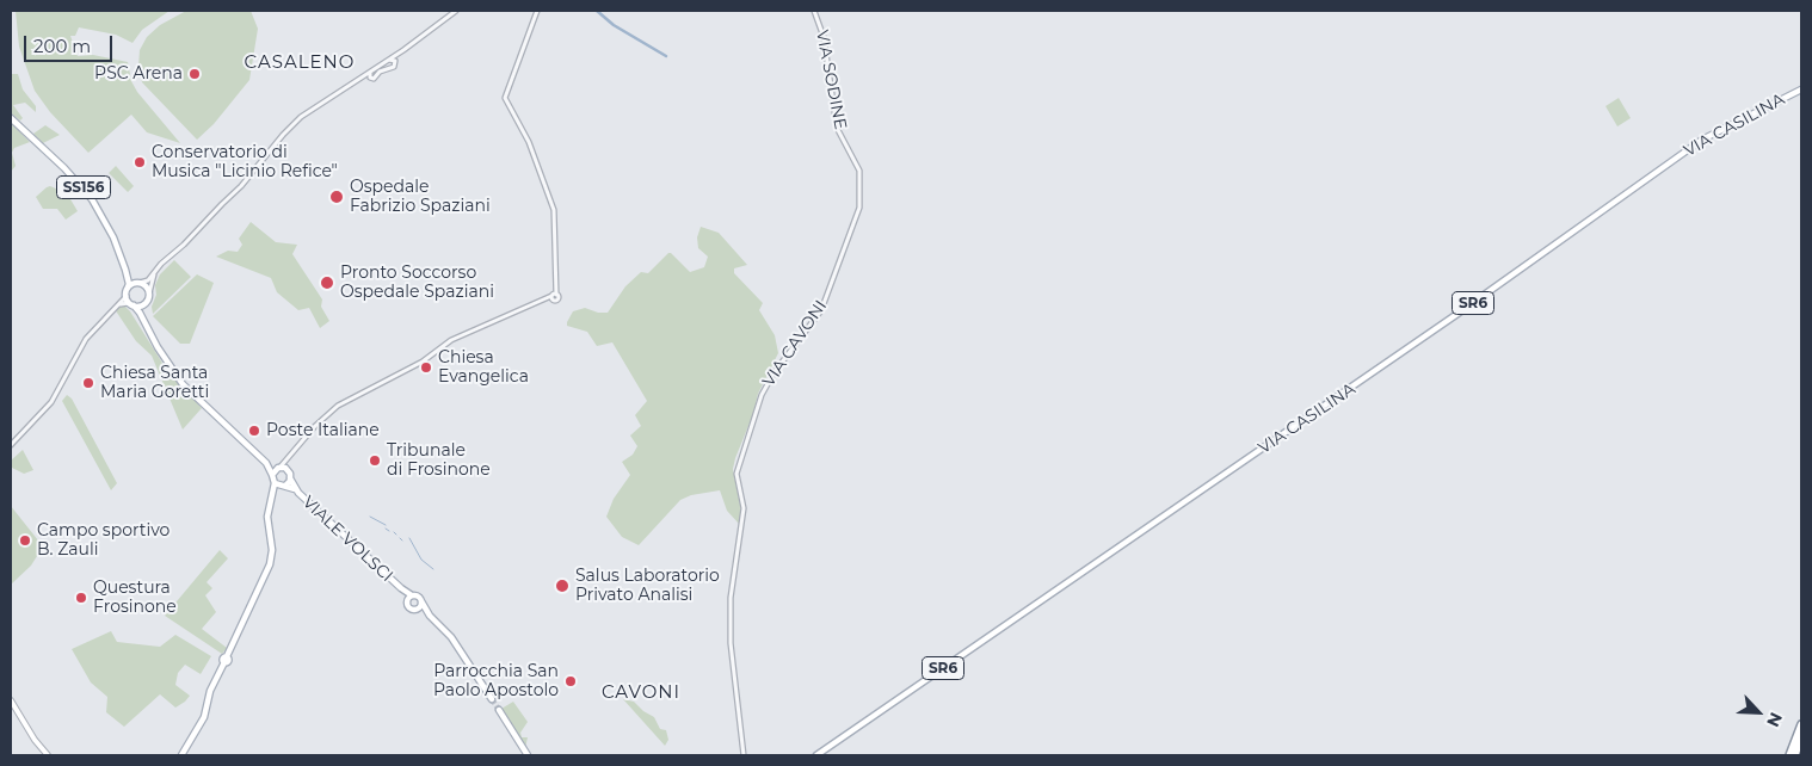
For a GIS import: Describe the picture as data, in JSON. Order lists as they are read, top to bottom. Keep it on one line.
{"streets":{"main road":["VIA CASILINA","SS156","SR6","VIALE VOLSCI"],"street":["VIA SODINE","VIA CAVONI"]},"crossings":[["VIA SODINE","VIA CAVONI"],["SS156","VIALE VOLSCI"]],"districts":["CASALENO","CAVONI"],"places":["PSC Arena","Conservatorio di Musica \"Licinio Refice\"","Ospedale Fabrizio Spaziani","Pronto Soccorso Ospedale Spaziani","Chiesa Evangelica","Chiesa Santa Maria Goretti","Poste Italiane","Tribunale di Frosinone","Campo sportivo B. Zauli","Salus Laboratorio Privato Analisi","Questura Frosinone","Parrocchia San Paolo Apostolo"],"scale_bar":"200 m","north":"bottom right"}
